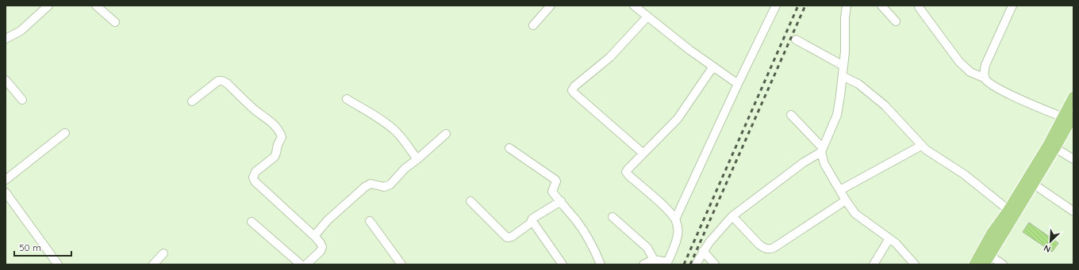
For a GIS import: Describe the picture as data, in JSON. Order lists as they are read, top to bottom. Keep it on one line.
{"scale_bar":"50 m","north":"bottom left"}
